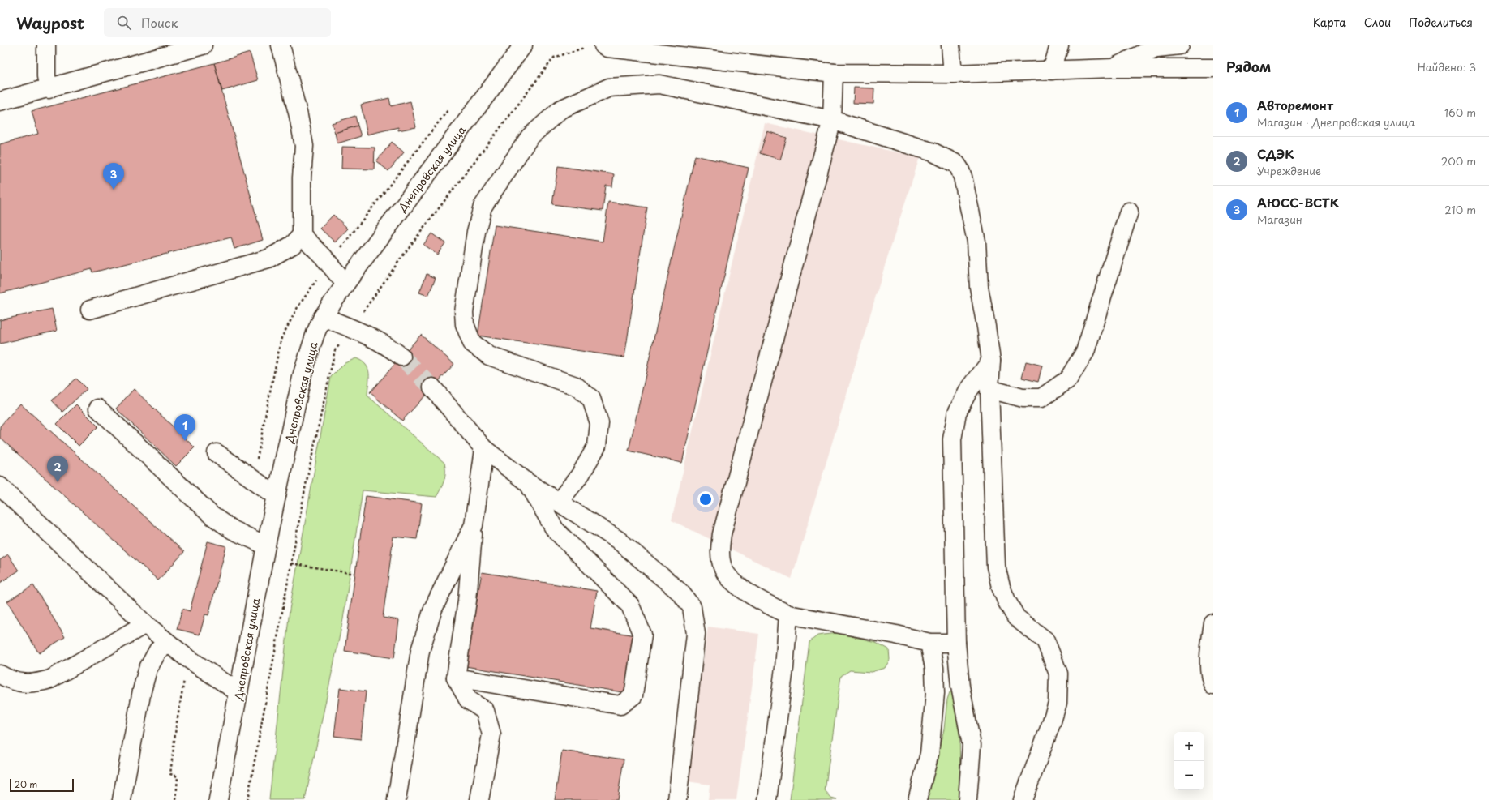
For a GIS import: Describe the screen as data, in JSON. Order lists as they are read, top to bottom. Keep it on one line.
{"streets":{"main road":["Днепровская улица"]},"scale_bar":"20 m","page":{"header":"Waypost","search":"Поиск","nav":["Карта","Слои","Поделиться"],"heading":["Рядом","Найдено: 3"],"list":[{"mark":"1","name":"Авторемонт","note":"Магазин · Днепровская улица","value":"160 m"},{"mark":"2","name":"СДЭК","note":"Учреждение","value":"200 m"},{"mark":"3","name":"АЮСС-ВСТК","note":"Магазин","value":"210 m"}],"pins":["3","1","2"],"map_buttons":["+","−"],"scale":"20 m"}}
